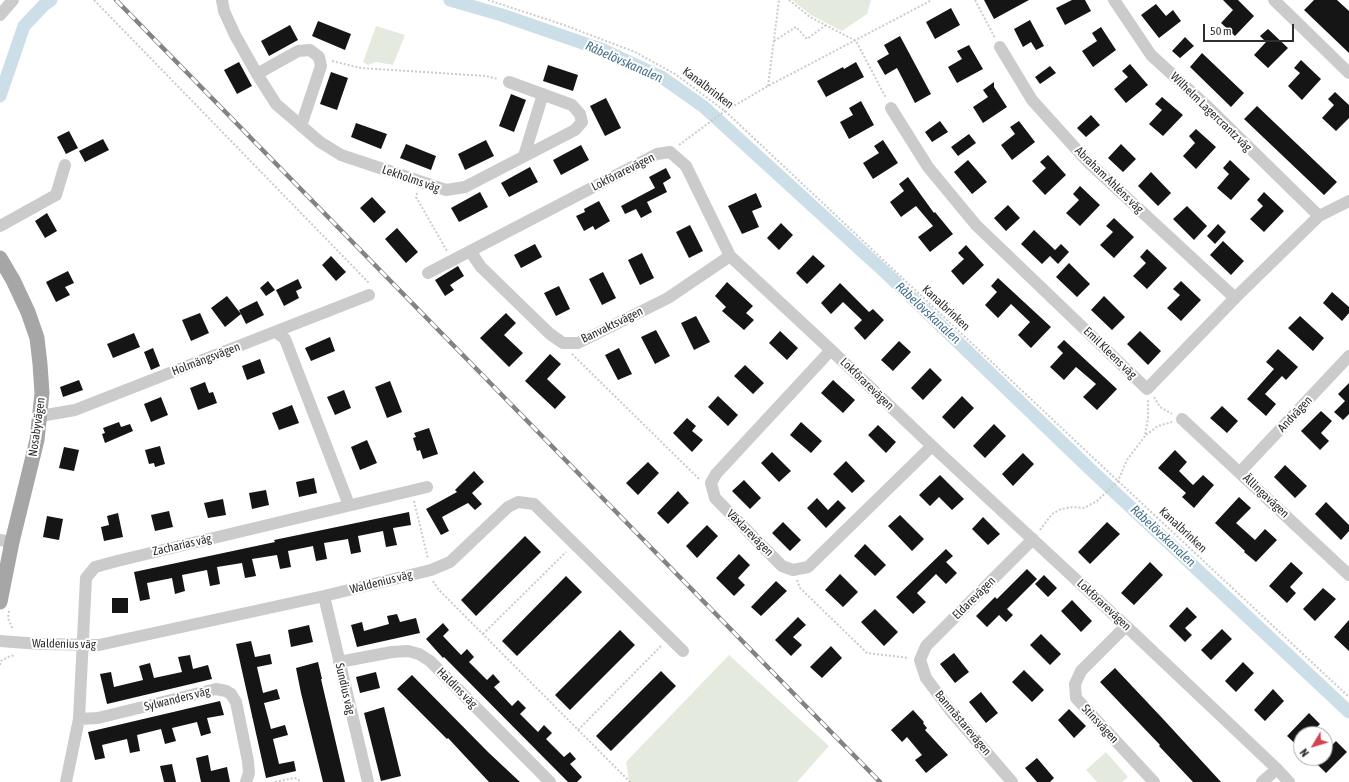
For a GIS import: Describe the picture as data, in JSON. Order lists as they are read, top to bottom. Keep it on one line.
{"streets":{"main road":["Nosabyvägen"],"street":["Wilhelm Lagercrantz väg","Lokförarevägen","Lekholms väg","Abraham Ahléns väg","Banvaktsvägen","Emil Kleens väg","Holmängsvägen","Andvägen","Ällingavägen","Växlarevägen","Zacharias väg","Waldenius väg","Eldarevägen","Haldins väg","Sundius väg","Sylwanders väg","Banmästarevägen","Stinsvägen"],"path":["Kanalbrinken"]},"crossings":[["Wilhelm Lagercrantz väg","Emil Kleens väg"],["Lokförarevägen","Banvaktsvägen"],["Lokförarevägen","Eldarevägen"],["Lokförarevägen","Stinsvägen"],["Abraham Ahléns väg","Emil Kleens väg"],["Holmängsvägen","Nosabyvägen"],["Andvägen","Ällingavägen"],["Zacharias väg","Waldenius väg"],["Waldenius väg","Sundius väg"],["Eldarevägen","Banmästarevägen"],["Haldins väg","Sundius väg"]],"water":["Råbelövskanalen"],"scale_bar":"50 m","north":"bottom left"}
